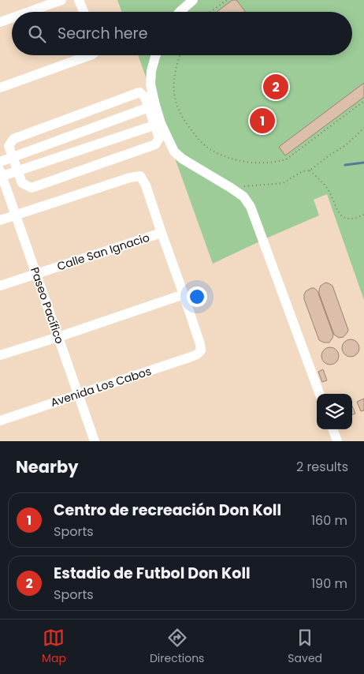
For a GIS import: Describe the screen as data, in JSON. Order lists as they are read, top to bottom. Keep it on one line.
{"streets":{"street":["Calle San Ignacio","Paseo Pacífico","Avenida Los Cabos"]},"crossings":[["Calle San Ignacio","Paseo Pacífico"],["Paseo Pacífico","Avenida Los Cabos"]],"page":{"search":"Search here","pins":["2","1"],"heading":["Nearby","2 results"],"list":[{"mark":"1","name":"Centro de recreación Don Koll","note":"Sports","value":"160 m"},{"mark":"2","name":"Estadio de Futbol Don Koll","note":"Sports","value":"190 m"}],"nav":["Map","Directions","Saved"]}}
